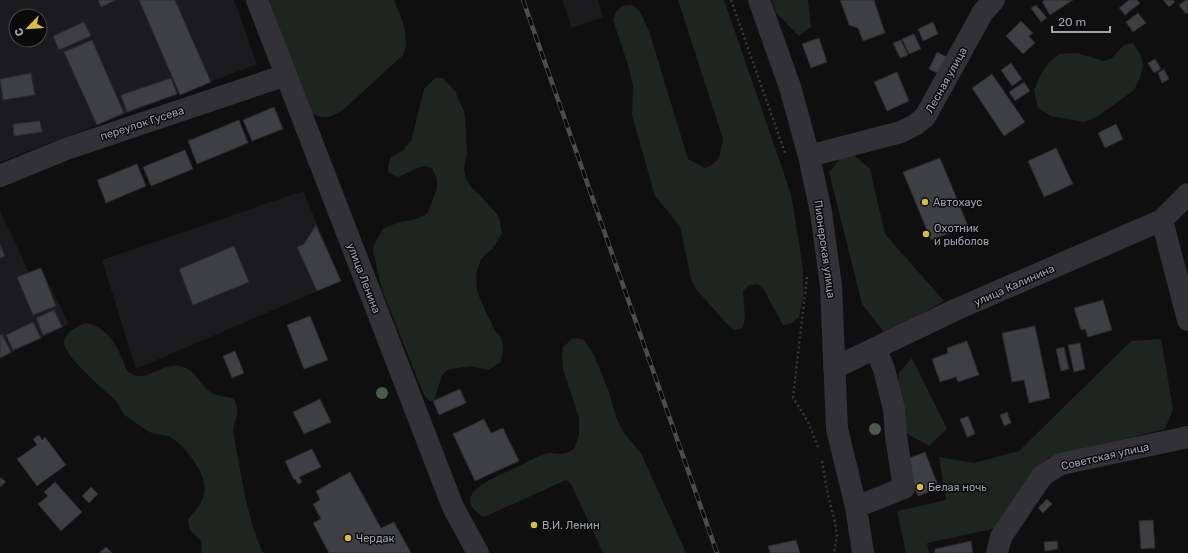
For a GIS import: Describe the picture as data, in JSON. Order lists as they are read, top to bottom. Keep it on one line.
{"streets":{"street":["Лесная улица","переулок Гусева","Пионерская улица","улица Ленина","улица Калинина","Советская улица"]},"crossings":[["Лесная улица","Пионерская улица"],["переулок Гусева","улица Ленина"],["Пионерская улица","улица Калинина"]],"places":["Автохаус","Охотник и рыболов","Белая ночь","В.И. Ленин","Чердак"],"scale_bar":"20 m","north":"bottom left"}
